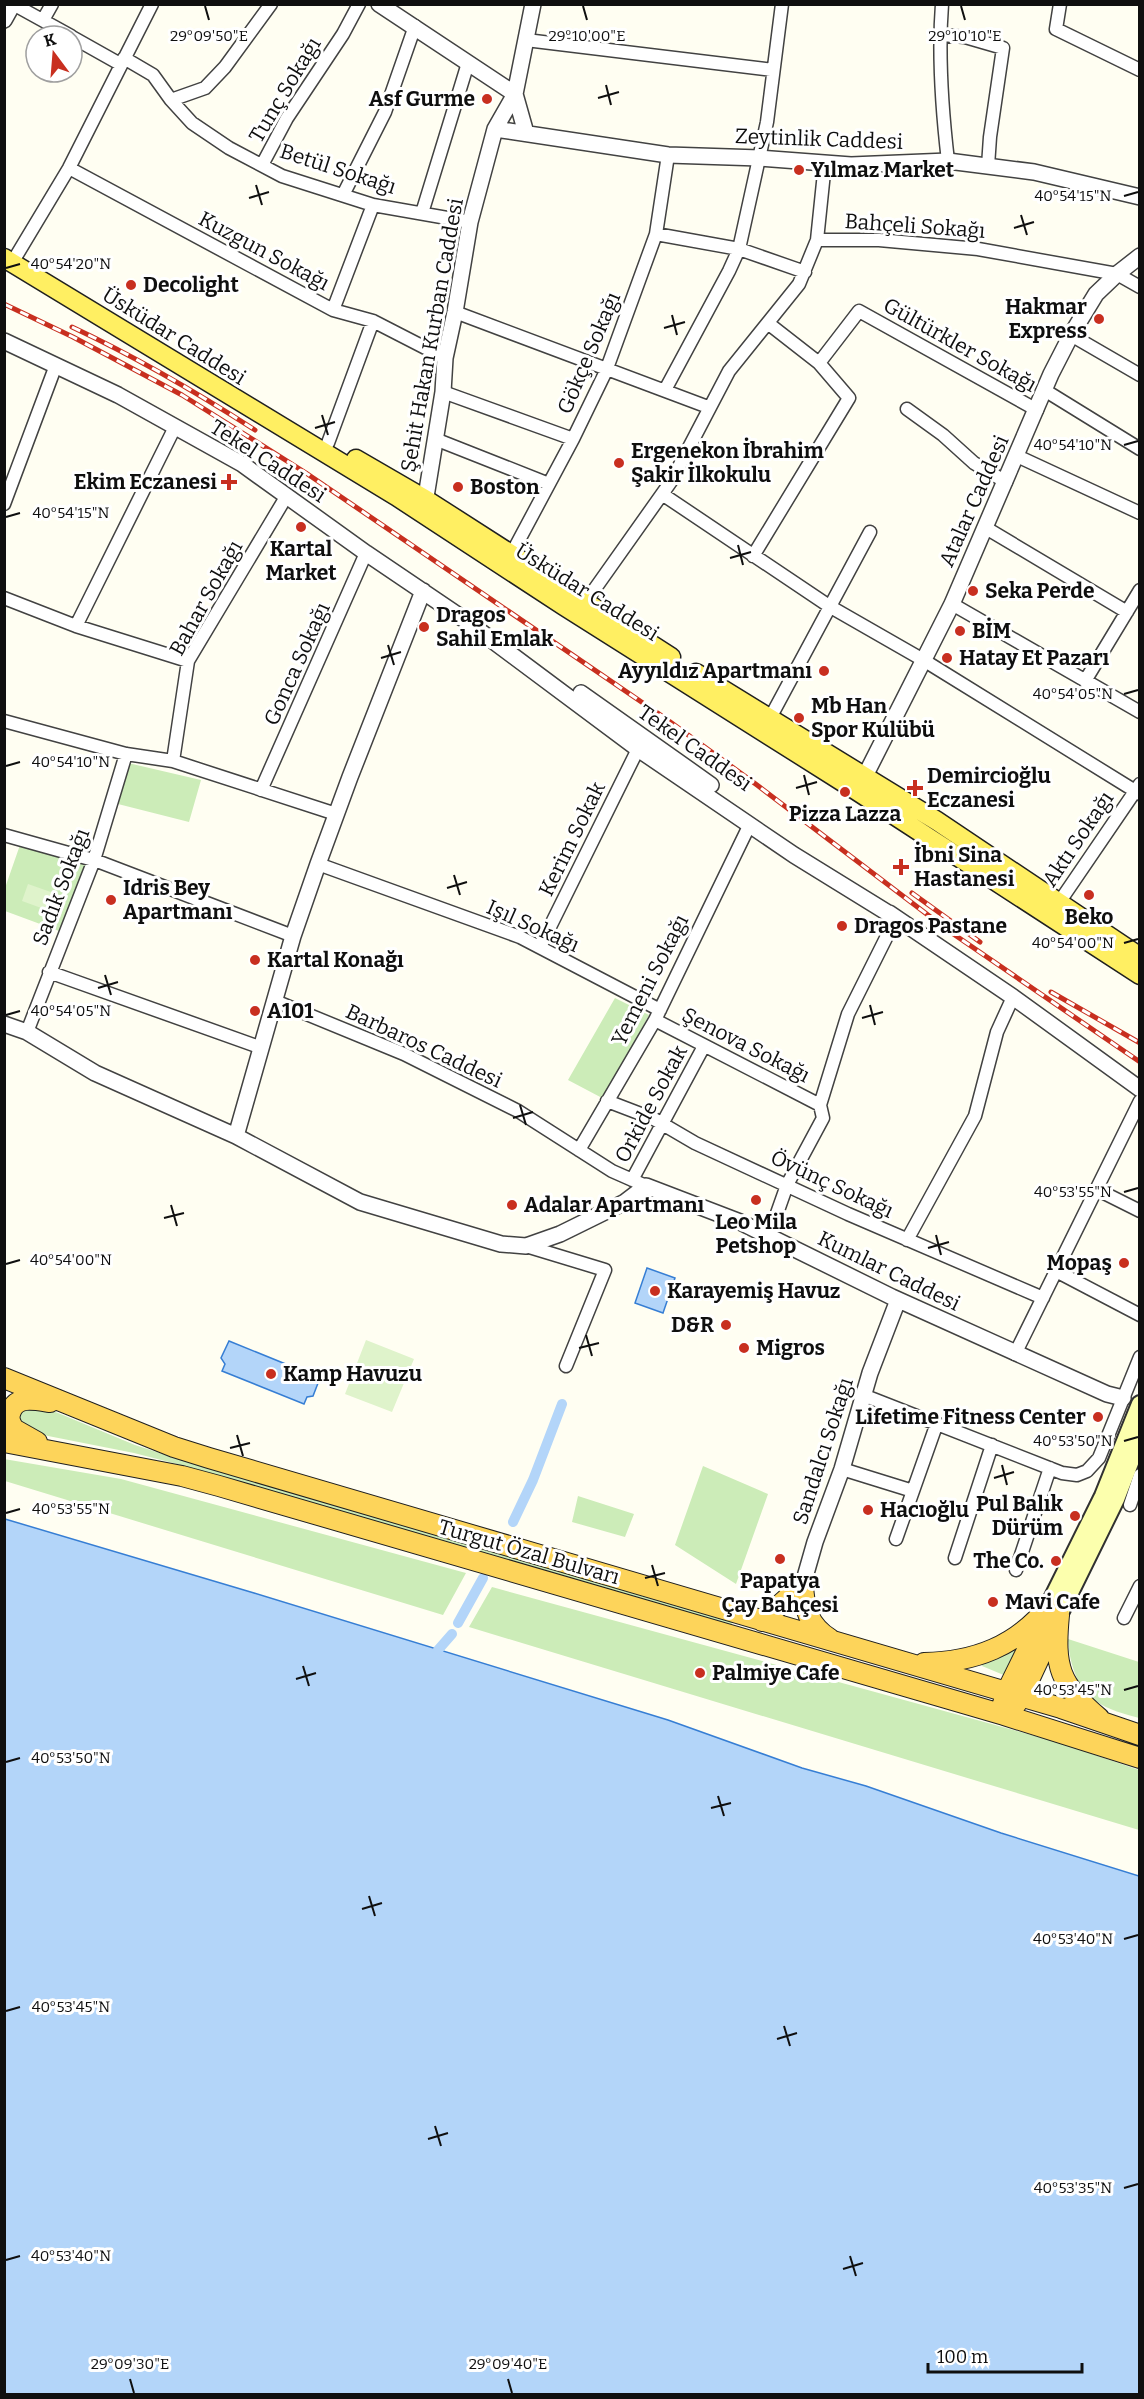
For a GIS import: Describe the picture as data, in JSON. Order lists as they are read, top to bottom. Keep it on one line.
{"streets":{"highway":["Turgut Özal Bulvarı"],"main road":["Üsküdar Caddesi"],"street":["Tunç Sokağı","Zeytinlik Caddesi","Betül Sokağı","Bahçeli Sokağı","Kuzgun Sokağı","Şehit Hakan Kurban Caddesi","Gültürkler Sokağı","Gökçe Sokağı","Tekel Caddesi","Atalar Caddesi","Bahar Sokağı","Gonca Sokağı","Kerim Sokak","Aktı Sokağı","Sadık Sokağı","Işıl Sokağı","Yemeni Sokağı","Şenova Sokağı","Barbaros Caddesi","Orkide Sokak","Övünç Sokağı","Kumlar Caddesi","Sandalcı Sokağı"]},"crossings":[["Tunç Sokağı","Betül Sokağı"],["Zeytinlik Caddesi","Şehit Hakan Kurban Caddesi"],["Zeytinlik Caddesi","Gökçe Sokağı"],["Betül Sokağı","Şehit Hakan Kurban Caddesi"],["Bahçeli Sokağı","Atalar Caddesi"],["Kuzgun Sokağı","Şehit Hakan Kurban Caddesi"],["Şehit Hakan Kurban Caddesi","Üsküdar Caddesi"],["Üsküdar Caddesi","Gökçe Sokağı"],["Üsküdar Caddesi","Atalar Caddesi"],["Üsküdar Caddesi","Aktı Sokağı"],["Gültürkler Sokağı","Atalar Caddesi"],["Tekel Caddesi","Bahar Sokağı"],["Tekel Caddesi","Gonca Sokağı"],["Tekel Caddesi","Kerim Sokak"],["Tekel Caddesi","Yemeni Sokağı"],["Kerim Sokak","Işıl Sokağı"],["Işıl Sokağı","Yemeni Sokağı"],["Işıl Sokağı","Şenova Sokağı"],["Yemeni Sokağı","Şenova Sokağı"],["Yemeni Sokağı","Barbaros Caddesi"],["Yemeni Sokağı","Övünç Sokağı"],["Şenova Sokağı","Orkide Sokak"],["Barbaros Caddesi","Orkide Sokak"],["Barbaros Caddesi","Kumlar Caddesi"],["Orkide Sokak","Övünç Sokağı"],["Orkide Sokak","Kumlar Caddesi"],["Kumlar Caddesi","Sandalcı Sokağı"]],"places":{"other":["Asf Gurme","Yılmaz Market","Decolight","Hakmar Express","Ergenekon İbrahim Şakir İlkokulu","Boston","Kartal Market","Seka Perde","Dragos Sahil Emlak","BİM","Hatay Et Pazarı","Ayyıldız Apartmanı","Mb Han Spor Kulübü","Pizza Lazza","Beko","Idris Bey Apartmanı","Dragos Pastane","Kartal Konağı","A101","Leo Mila Petshop","Adalar Apartmanı","Mopaş","Karayemiş Havuz","D&R","Migros","Kamp Havuzu","Lifetime Fitness Center","Hacıoğlu","Pul Balık Dürüm","Papatya Çay Bahçesi","The Co.","Mavi Cafe","Palmiye Cafe"],"health":["Ekim Eczanesi","Demircioğlu Eczanesi","İbni Sina Hastanesi"]},"scale_bar":"100 m","north":"top","coordinates":["29°09'50\"E","29°10'00\"E","29°10'10\"E","40°54'15\"N","40°54'20\"N","40°54'10\"N","40°54'05\"N","40°54'00\"N","40°53'55\"N","40°53'50\"N","40°53'45\"N","40°53'40\"N","40°53'35\"N","29°09'30\"E","29°09'40\"E"]}
